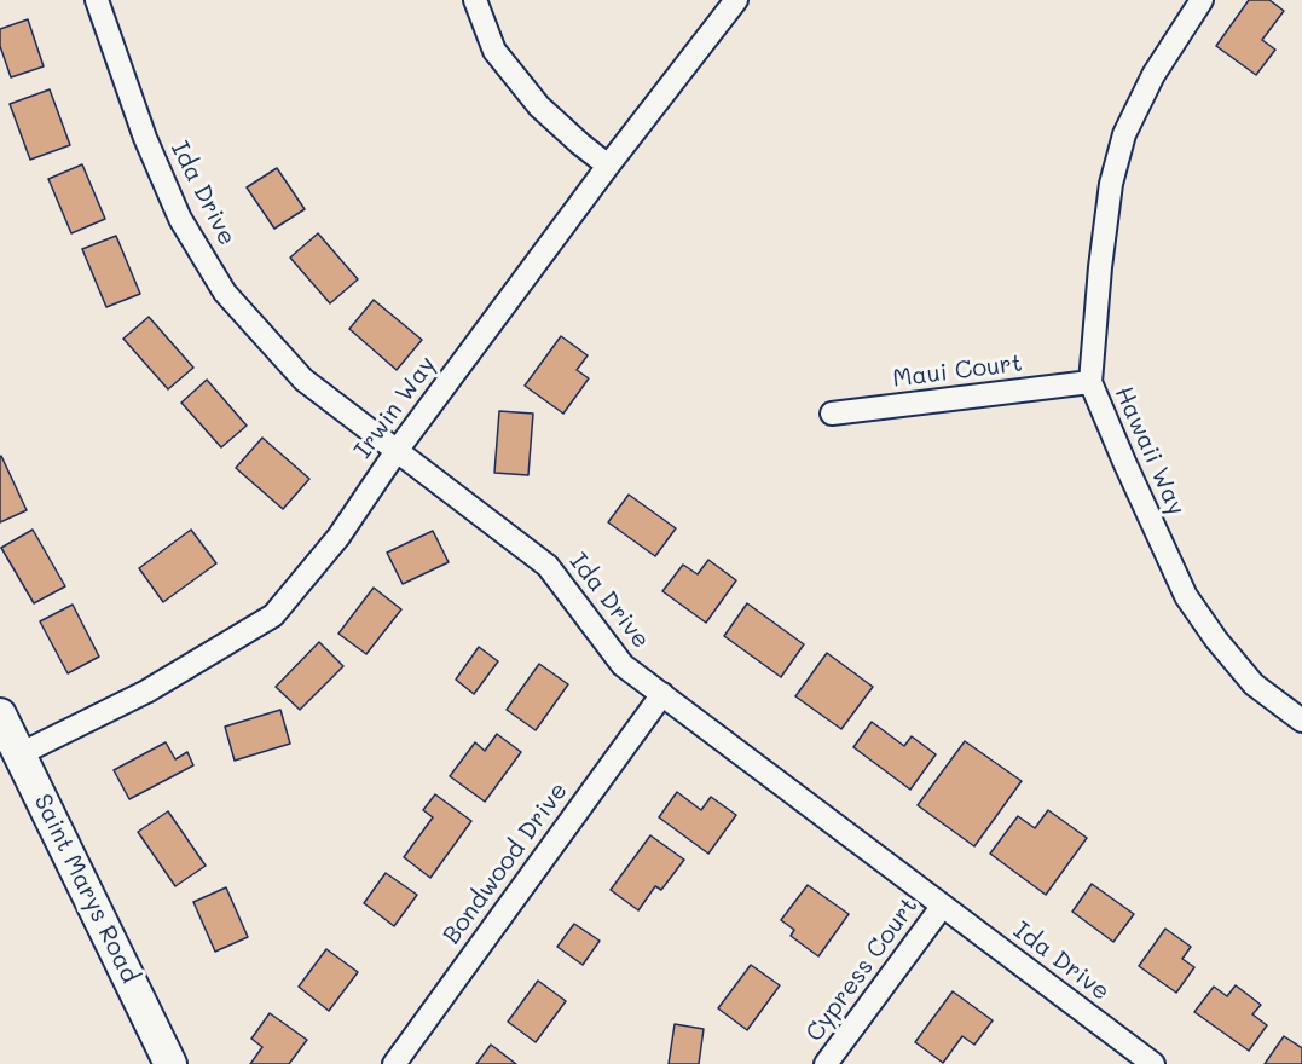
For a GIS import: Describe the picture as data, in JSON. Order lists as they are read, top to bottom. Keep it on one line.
{"streets":{"main road":["Saint Marys Road"],"street":["Ida Drive","Maui Court","Irwin Way","Hawaii Way","Bondwood Drive","Cypress Court"]},"crossings":[["Ida Drive","Irwin Way"],["Ida Drive","Bondwood Drive"],["Ida Drive","Cypress Court"],["Maui Court","Hawaii Way"],["Irwin Way","Saint Marys Road"]]}
